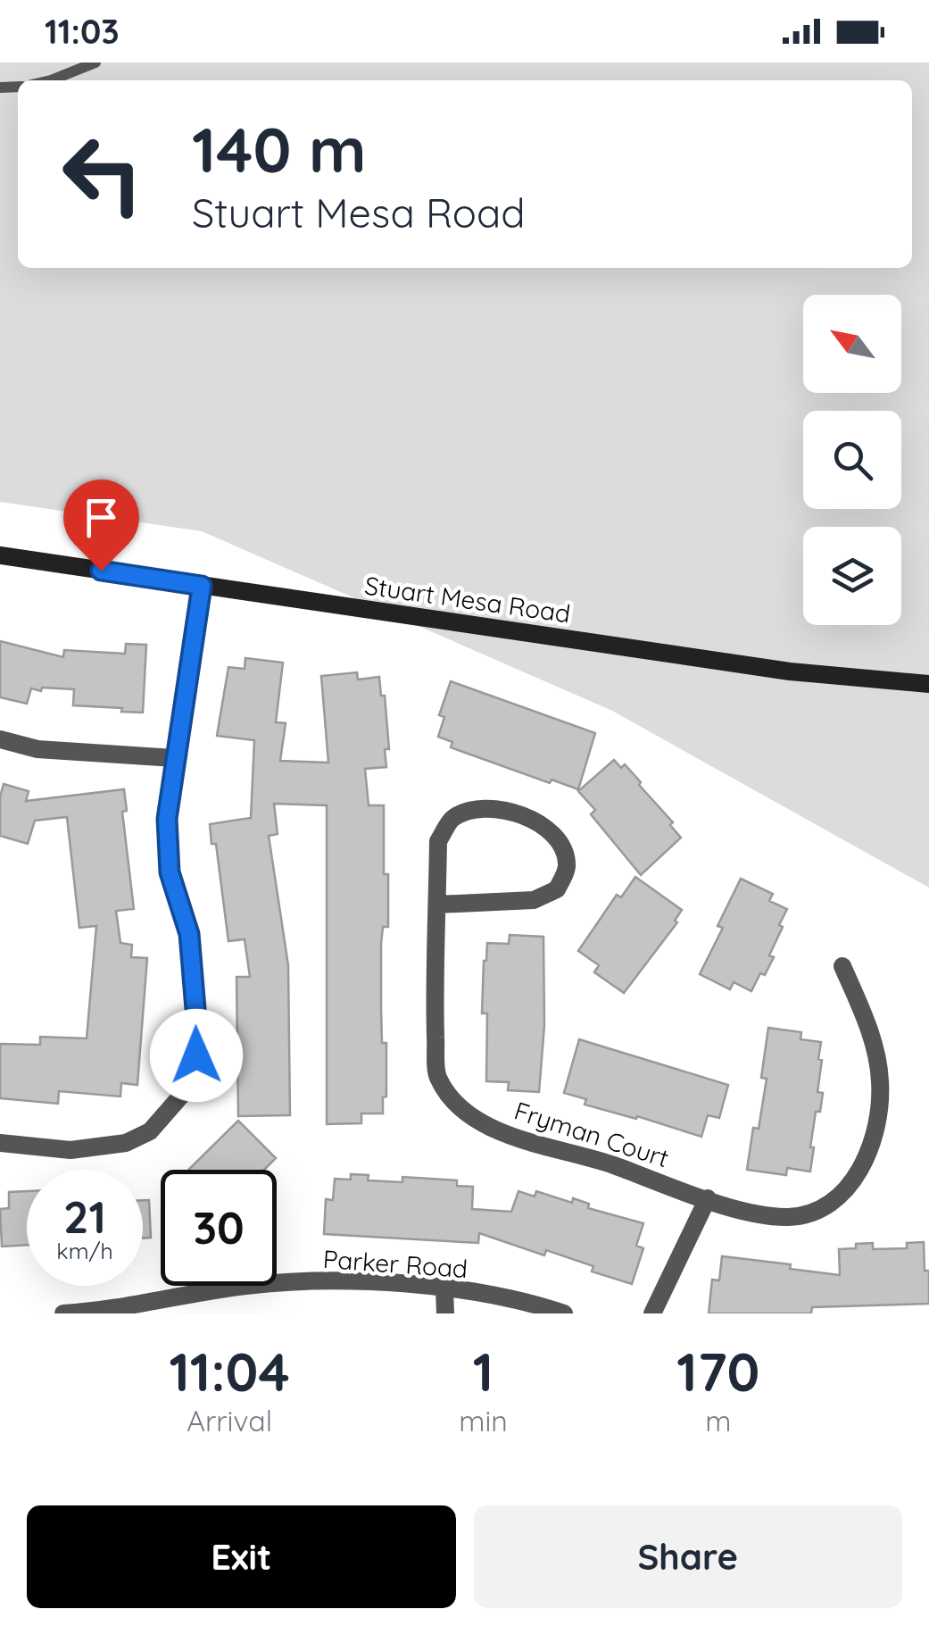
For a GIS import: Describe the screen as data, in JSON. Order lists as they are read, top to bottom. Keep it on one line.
{"streets":{"main road":["Stuart Mesa Road"],"street":["Fryman Court","Parker Road"]},"north":"top left","page":{"status":"11:03","turn":["140 m","Stuart Mesa Road"],"speed":"21 km/h","limit":"30","eta":["11:04","Arrival","1","min","170","m"],"buttons":["Exit","Share"]}}
